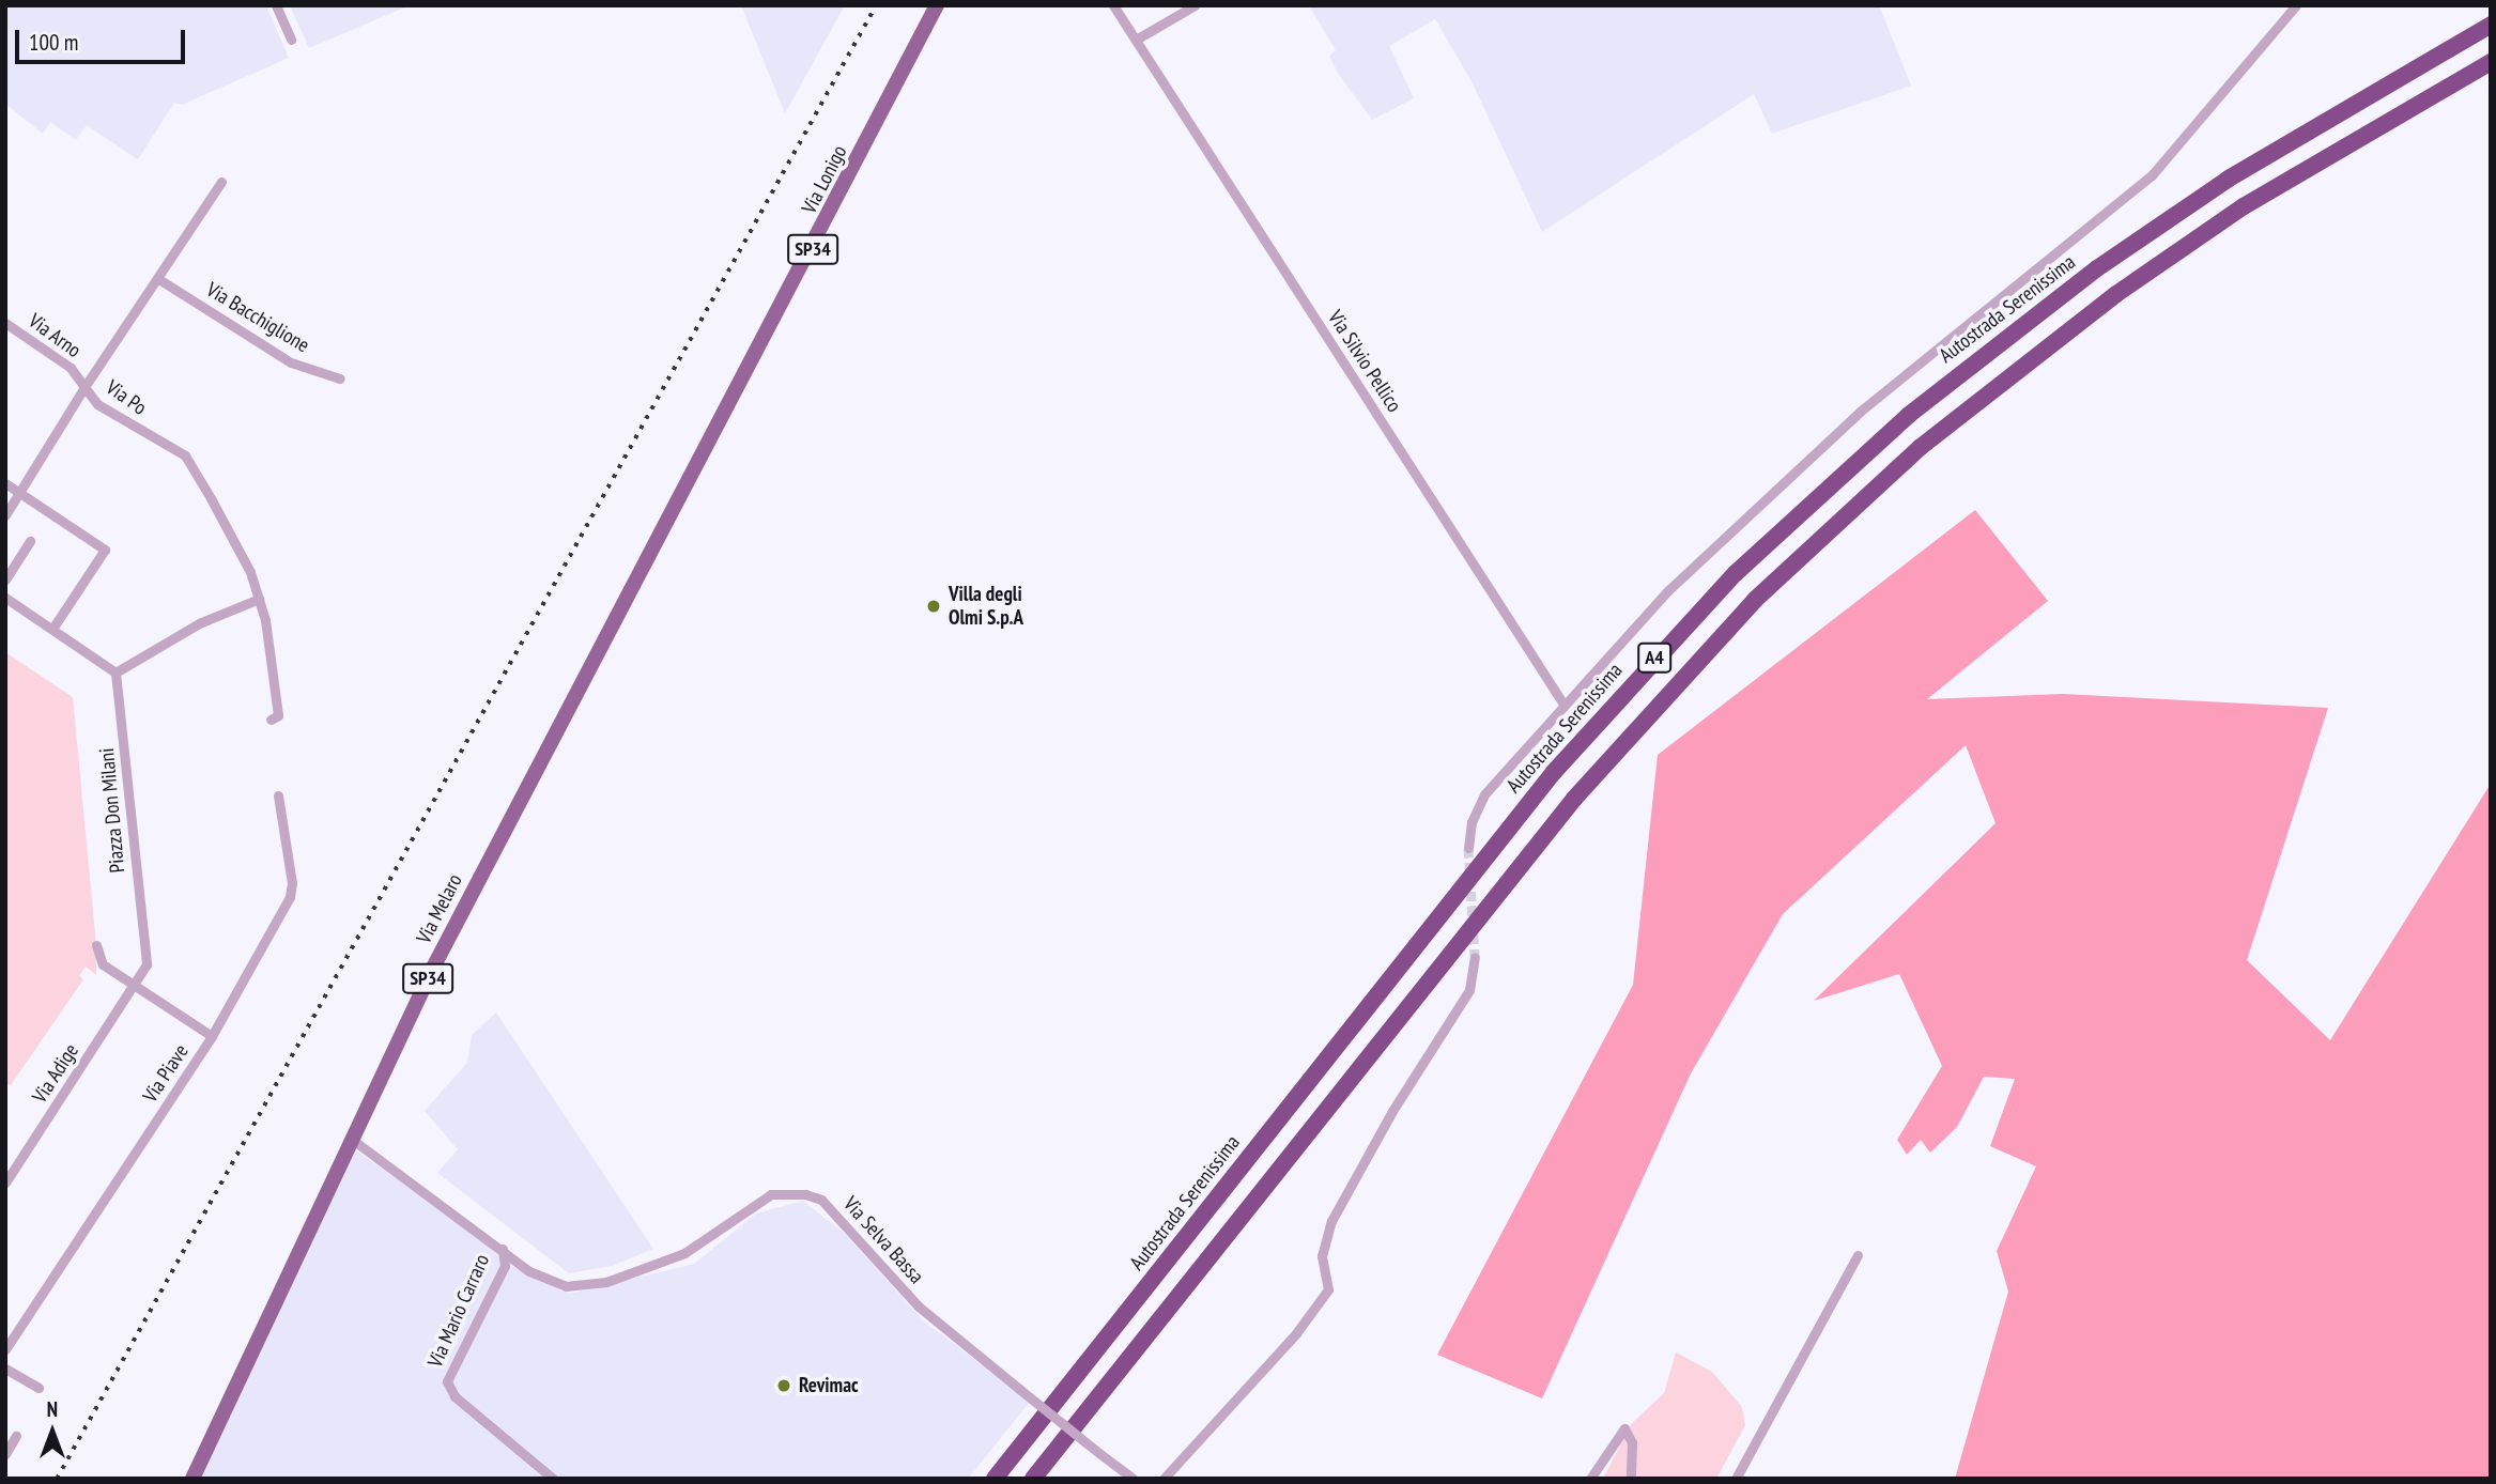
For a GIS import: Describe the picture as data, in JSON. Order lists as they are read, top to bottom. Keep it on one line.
{"streets":{"highway":["Autostrada Serenissima","A4"],"main road":["Via Lonigo","SP34","Via Melaro"],"street":["Via Bacchiglione","Via Arno","Via Silvio Pellico","Via Po","Piazza Don Milani","Via Adige","Via Piave","Via Selva Bassa","Via Mario Carraro"]},"crossings":[["Via Lonigo","Via Melaro"],["Via Bacchiglione","Via Po"],["Via Arno","Via Po"],["Piazza Don Milani","Via Adige"],["Via Melaro","Via Selva Bassa"],["Via Selva Bassa","Via Mario Carraro"]],"places":["Villa degli Olmi S.p.A","Revimac"],"scale_bar":"100 m","north":"top"}
